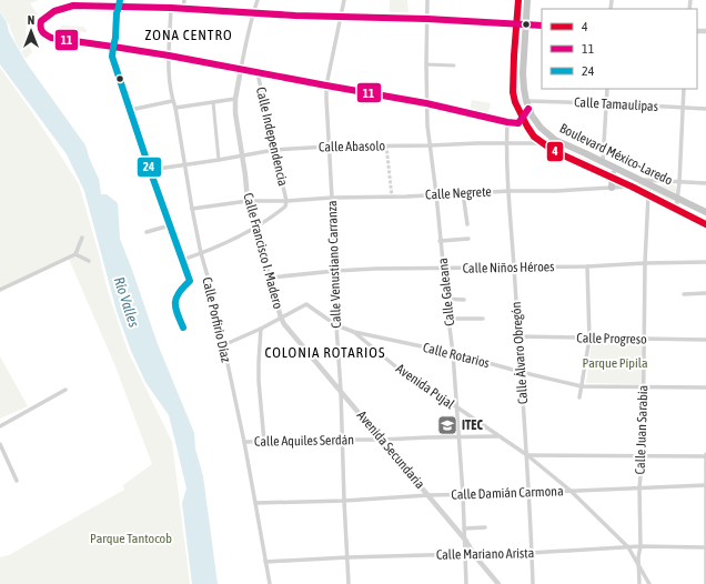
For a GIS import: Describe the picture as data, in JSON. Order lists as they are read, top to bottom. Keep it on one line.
{"streets":{"main road":["Boulevard México-Laredo"],"street":["Calle Tamaulipas","Calle Independencia","Calle Abasolo","Calle Negrete","Calle Francisco I. Madero","Calle Venustiano Carranza","Calle Niños Héroes","Calle Galeana","Calle Porfirio Díaz","Calle Progreso","Calle Álvaro Obregón","Calle Rotarios","Avenida Pujal","Calle Juan Sarabia","Calle Aquiles Serdán","Avenida Secundaria","Calle Damián Carmona","Calle Mariano Arista"]},"crossings":[["Calle Tamaulipas","Boulevard México-Laredo"],["Calle Independencia","Calle Abasolo"],["Calle Independencia","Calle Negrete"],["Calle Abasolo","Boulevard México-Laredo"],["Calle Abasolo","Calle Francisco I. Madero"],["Calle Abasolo","Calle Venustiano Carranza"],["Calle Abasolo","Calle Galeana"],["Calle Abasolo","Calle Porfirio Díaz"],["Calle Abasolo","Calle Álvaro Obregón"],["Boulevard México-Laredo","Calle Negrete"],["Boulevard México-Laredo","Calle Juan Sarabia"],["Calle Negrete","Calle Francisco I. Madero"],["Calle Negrete","Calle Venustiano Carranza"],["Calle Negrete","Calle Galeana"],["Calle Negrete","Calle Porfirio Díaz"],["Calle Negrete","Calle Álvaro Obregón"],["Calle Francisco I. Madero","Calle Niños Héroes"],["Calle Francisco I. Madero","Calle Rotarios"],["Calle Francisco I. Madero","Avenida Secundaria"],["Calle Venustiano Carranza","Calle Niños Héroes"],["Calle Venustiano Carranza","Calle Rotarios"],["Calle Venustiano Carranza","Calle Aquiles Serdán"],["Calle Venustiano Carranza","Avenida Secundaria"],["Calle Venustiano Carranza","Calle Damián Carmona"],["Calle Venustiano Carranza","Calle Mariano Arista"],["Calle Niños Héroes","Calle Galeana"],["Calle Niños Héroes","Calle Álvaro Obregón"],["Calle Niños Héroes","Calle Juan Sarabia"],["Calle Galeana","Calle Rotarios"],["Calle Galeana","Avenida Pujal"],["Calle Galeana","Calle Aquiles Serdán"],["Calle Galeana","Avenida Secundaria"],["Calle Galeana","Calle Damián Carmona"],["Calle Galeana","Calle Mariano Arista"],["Calle Porfirio Díaz","Calle Rotarios"],["Calle Porfirio Díaz","Calle Aquiles Serdán"],["Calle Porfirio Díaz","Calle Damián Carmona"],["Calle Porfirio Díaz","Calle Mariano Arista"],["Calle Progreso","Calle Álvaro Obregón"],["Calle Progreso","Calle Juan Sarabia"],["Calle Álvaro Obregón","Calle Rotarios"],["Calle Álvaro Obregón","Avenida Pujal"],["Calle Álvaro Obregón","Calle Damián Carmona"],["Calle Álvaro Obregón","Calle Mariano Arista"],["Calle Rotarios","Avenida Pujal"],["Calle Rotarios","Calle Juan Sarabia"],["Calle Rotarios","Avenida Secundaria"],["Avenida Pujal","Calle Juan Sarabia"],["Avenida Pujal","Calle Aquiles Serdán"],["Avenida Pujal","Calle Damián Carmona"],["Avenida Pujal","Calle Mariano Arista"],["Calle Juan Sarabia","Calle Damián Carmona"],["Calle Juan Sarabia","Calle Mariano Arista"],["Calle Aquiles Serdán","Avenida Secundaria"],["Avenida Secundaria","Calle Damián Carmona"],["Avenida Secundaria","Calle Mariano Arista"]],"districts":["ZONA CENTRO","COLONIA ROTARIOS"],"water":["Río Valles"],"parks":["Parque Pípila","Parque Tantocob"],"places":{"school or university":["ITEC"]},"lines":["transit line 4","transit line 24","transit line 11"],"legend":["4","11","24"],"north":"top"}
